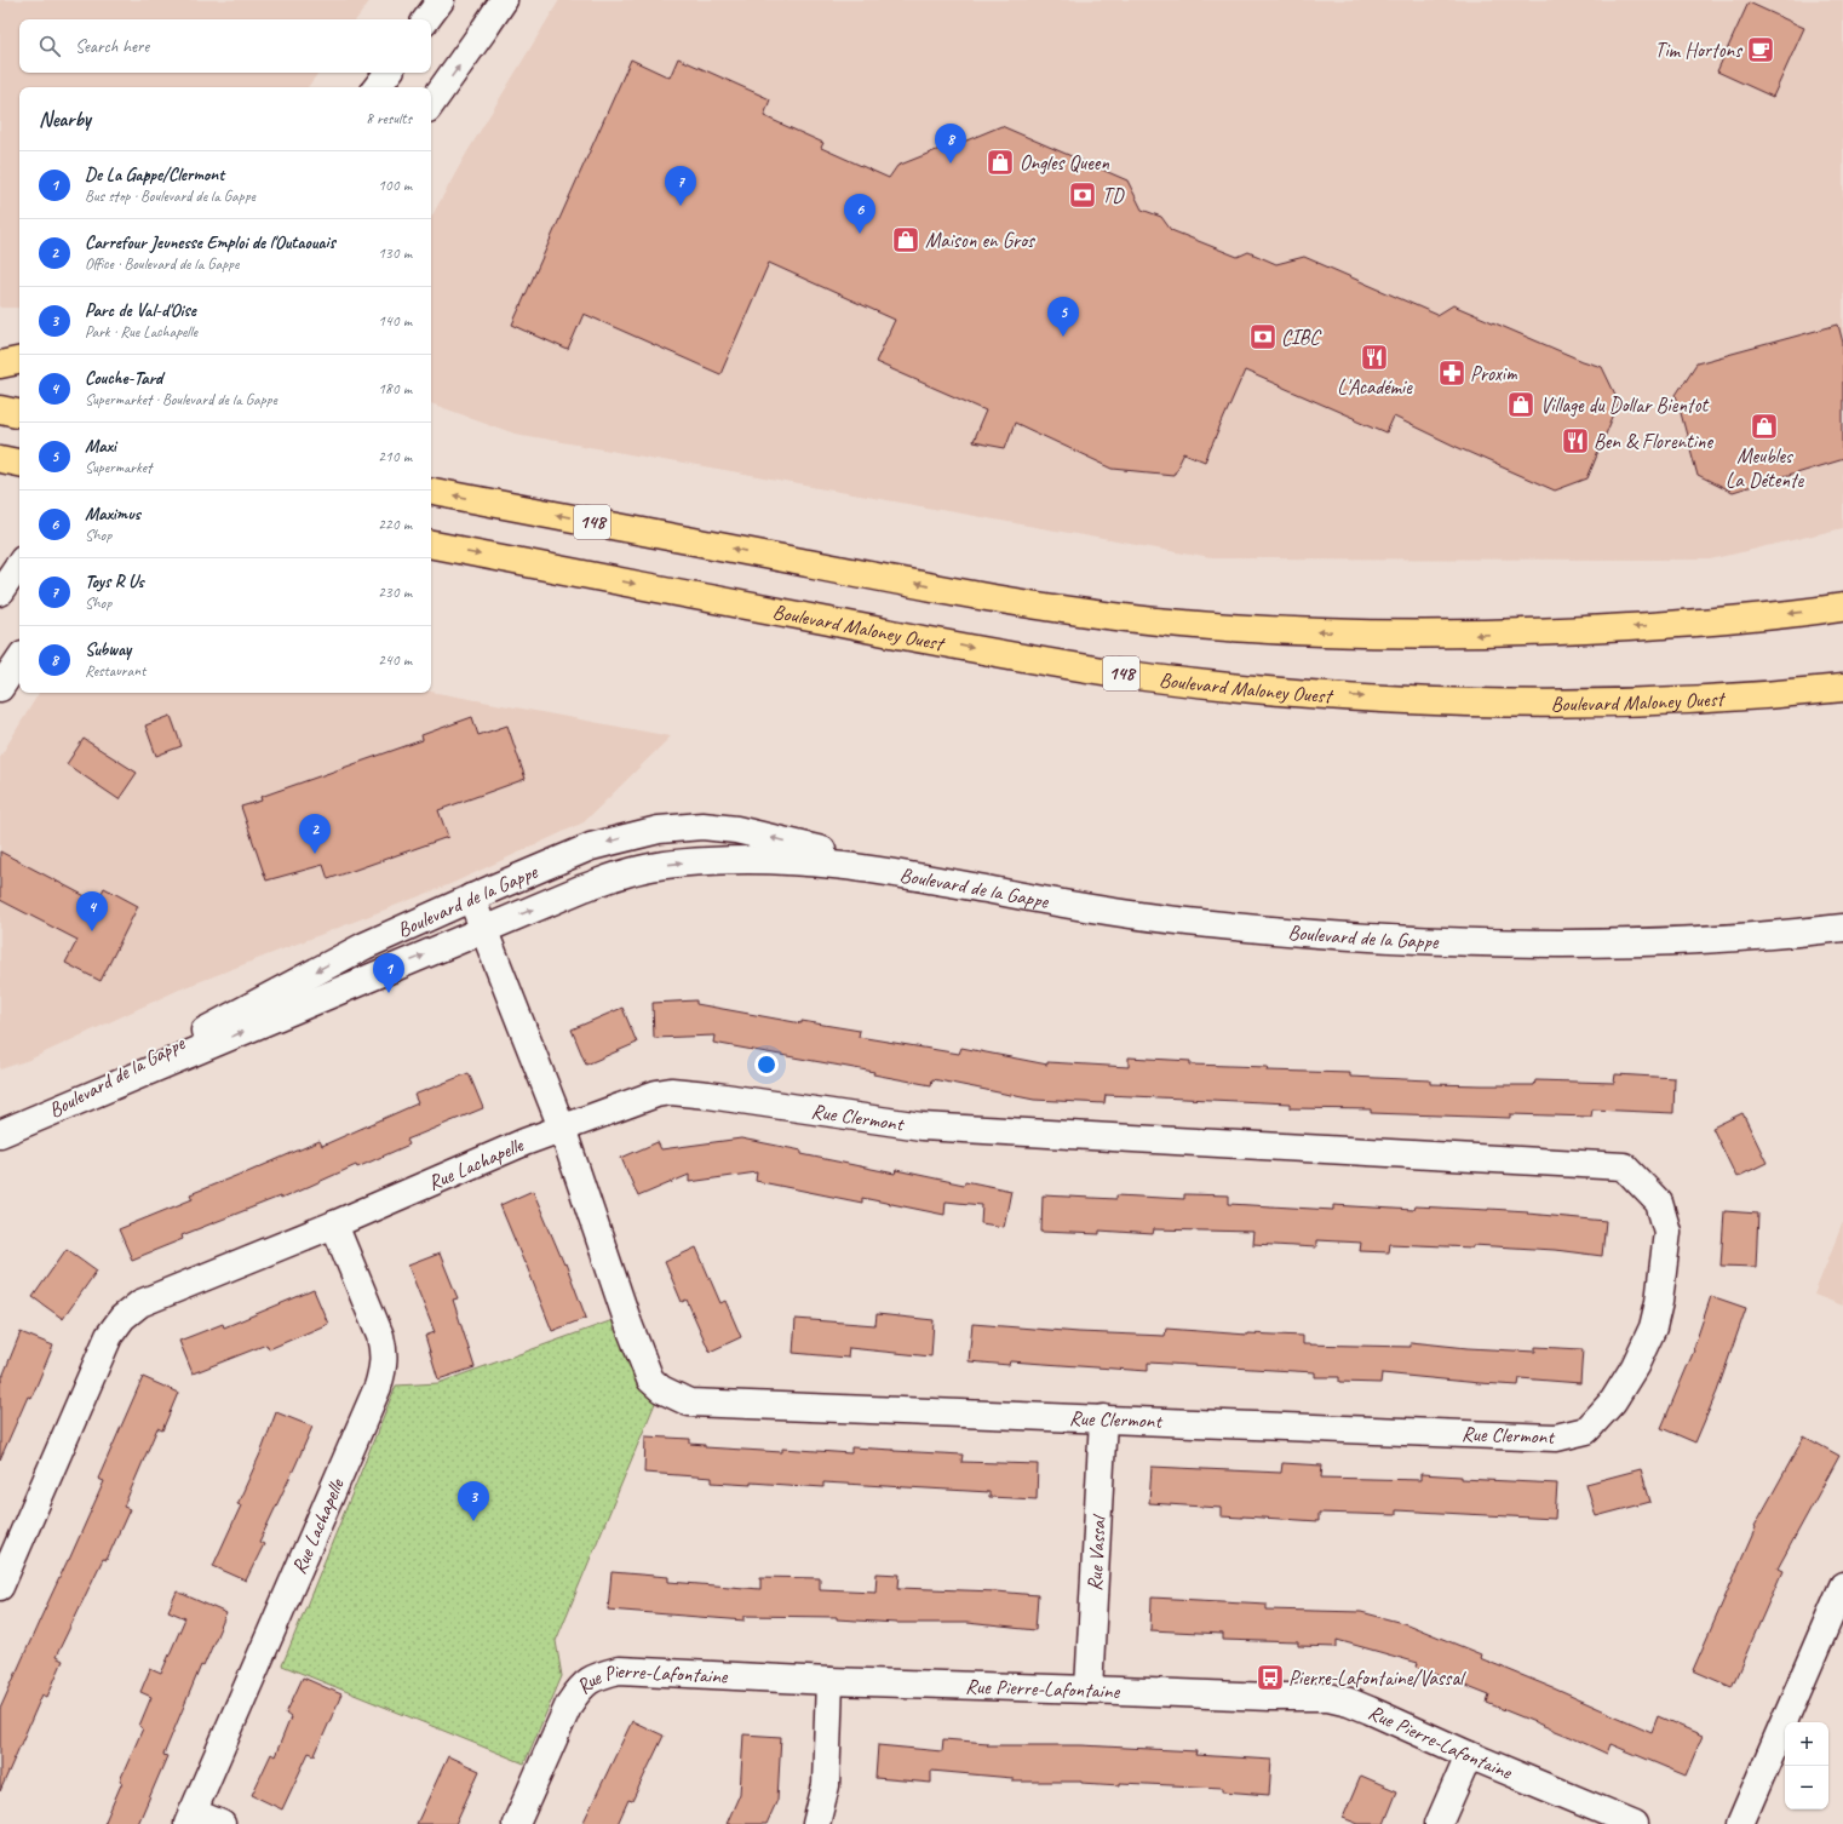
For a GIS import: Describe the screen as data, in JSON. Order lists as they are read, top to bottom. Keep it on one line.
{"streets":{"main road":["148","Boulevard Maloney Ouest"],"street":["Boulevard de la Gappe","Rue Clermont","Rue Lachapelle","Rue Vassal","Rue Pierre-Lafontaine"]},"crossings":[["Boulevard de la Gappe","Rue Clermont"],["Rue Clermont","Rue Lachapelle"],["Rue Clermont","Rue Vassal"],["Rue Vassal","Rue Pierre-Lafontaine"]],"places":{"cafe":["Tim Hortons"],"shop":["Ongles Queen","Maison en Gros","Village du Dollar Bientot","Meubles La Détente"],"bank":["TD","CIBC"],"restaurant":["L'Académie","Ben & Florentine"],"pharmacy":["Proxim"],"bus stop":["Pierre-Lafontaine/Vassal"]},"page":{"search":"Search here","heading":["Nearby","8 results"],"pins":["8","7","6","5","2","4","1","3"],"list":[{"mark":"1","name":"De La Gappe/Clermont","note":"Bus stop · Boulevard de la Gappe","value":"100 m"},{"mark":"2","name":"Carrefour Jeunesse Emploi de l'Outaouais","note":"Office · Boulevard de la Gappe","value":"130 m"},{"mark":"3","name":"Parc de Val-d'Oise","note":"Park · Rue Lachapelle","value":"140 m"},{"mark":"4","name":"Couche-Tard","note":"Supermarket · Boulevard de la Gappe","value":"180 m"},{"mark":"5","name":"Maxi","note":"Supermarket","value":"210 m"},{"mark":"6","name":"Maximus","note":"Shop","value":"220 m"},{"mark":"7","name":"Toys R Us","note":"Shop","value":"230 m"},{"mark":"8","name":"Subway","note":"Restaurant","value":"240 m"}],"map_buttons":["+","−"]}}
